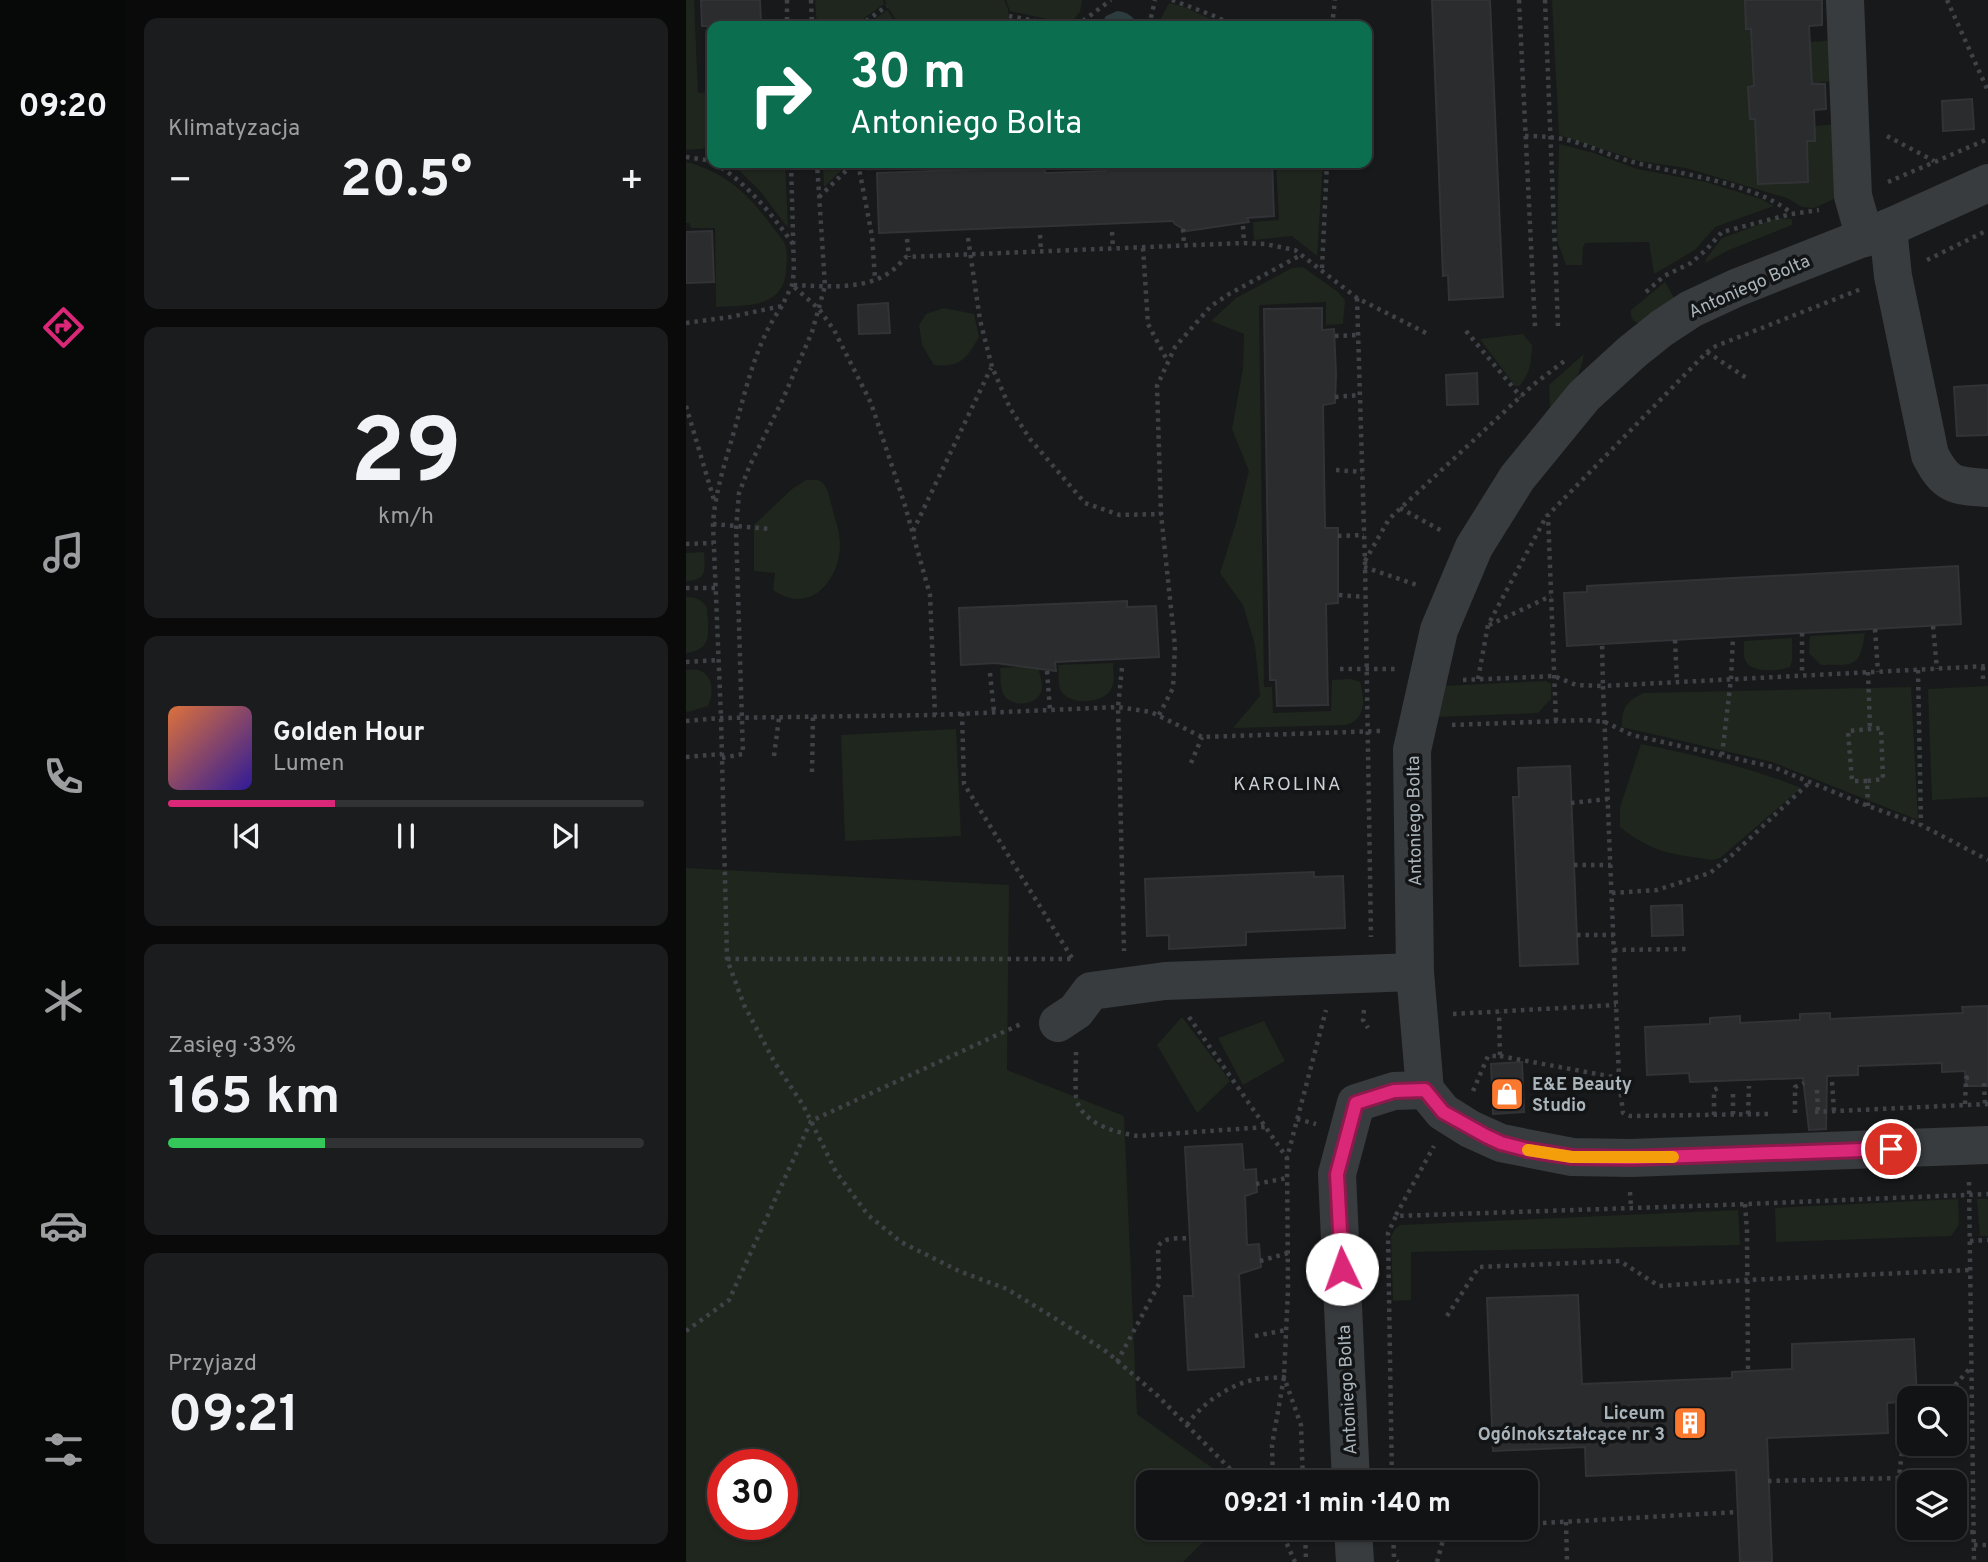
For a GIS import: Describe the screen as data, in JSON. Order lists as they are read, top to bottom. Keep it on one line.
{"streets":{"street":["Antoniego Bolta"]},"districts":["KAROLINA"],"places":{"shop":["E&E Beauty Studio"],"building":["Liceum Ogólnokształcące nr 3"]},"page":{"tabs":"09:20","tile":["Klimatyzacja",["29","km/h"],["Zasięg · 33%","165 km"],["Przyjazd","09:21"]],"turn":["30 m","Antoniego Bolta"],"heat":["−","20.5°","+"],"song":["Golden Hour","Lumen"],"limit":"30","trip":"09:21 · 1 min · 140 m"}}
